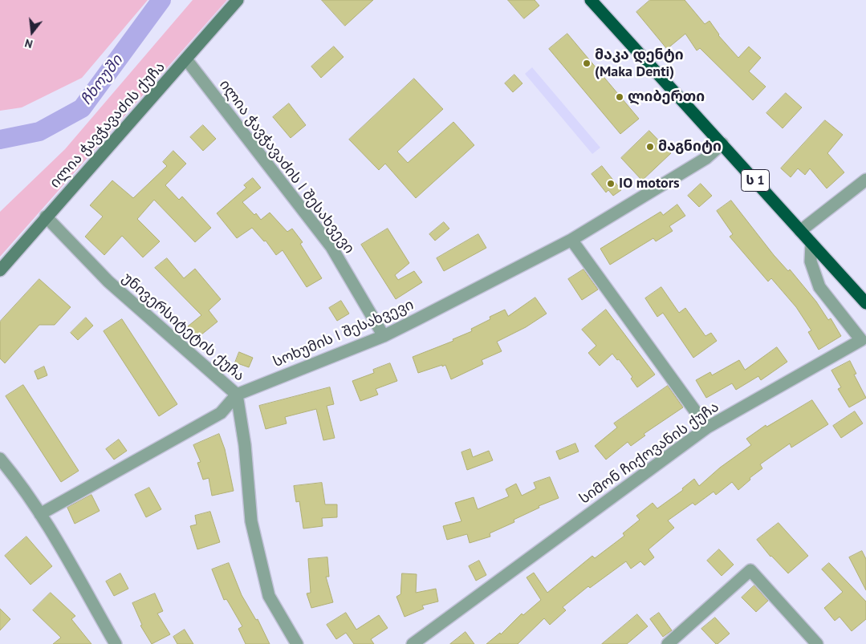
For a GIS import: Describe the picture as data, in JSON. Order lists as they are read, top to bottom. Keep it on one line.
{"streets":{"highway":["ს 1"],"street":["ილია ჭავჭავაძის ქუჩა","ილია ჭავჭავაძის I შესახვევი","უნივერსიტეტის ქუჩა","სოხუმის I შესახვევი","სიმონ ჩიქოვანის ქუჩა"]},"crossings":[["ილია ჭავჭავაძის ქუჩა","ილია ჭავჭავაძის I შესახვევი"],["ილია ჭავჭავაძის ქუჩა","უნივერსიტეტის ქუჩა"],["ილია ჭავჭავაძის I შესახვევი","სოხუმის I შესახვევი"],["ს 1","სოხუმის I შესახვევი"],["ს 1","სიმონ ჩიქოვანის ქუჩა"],["უნივერსიტეტის ქუჩა","სოხუმის I შესახვევი"]],"water":["ჩხოუში"],"places":["მაკა დენტი (Maka Denti)","ლიბერთი","მაგნიტი","IO motors"],"north":"bottom"}
